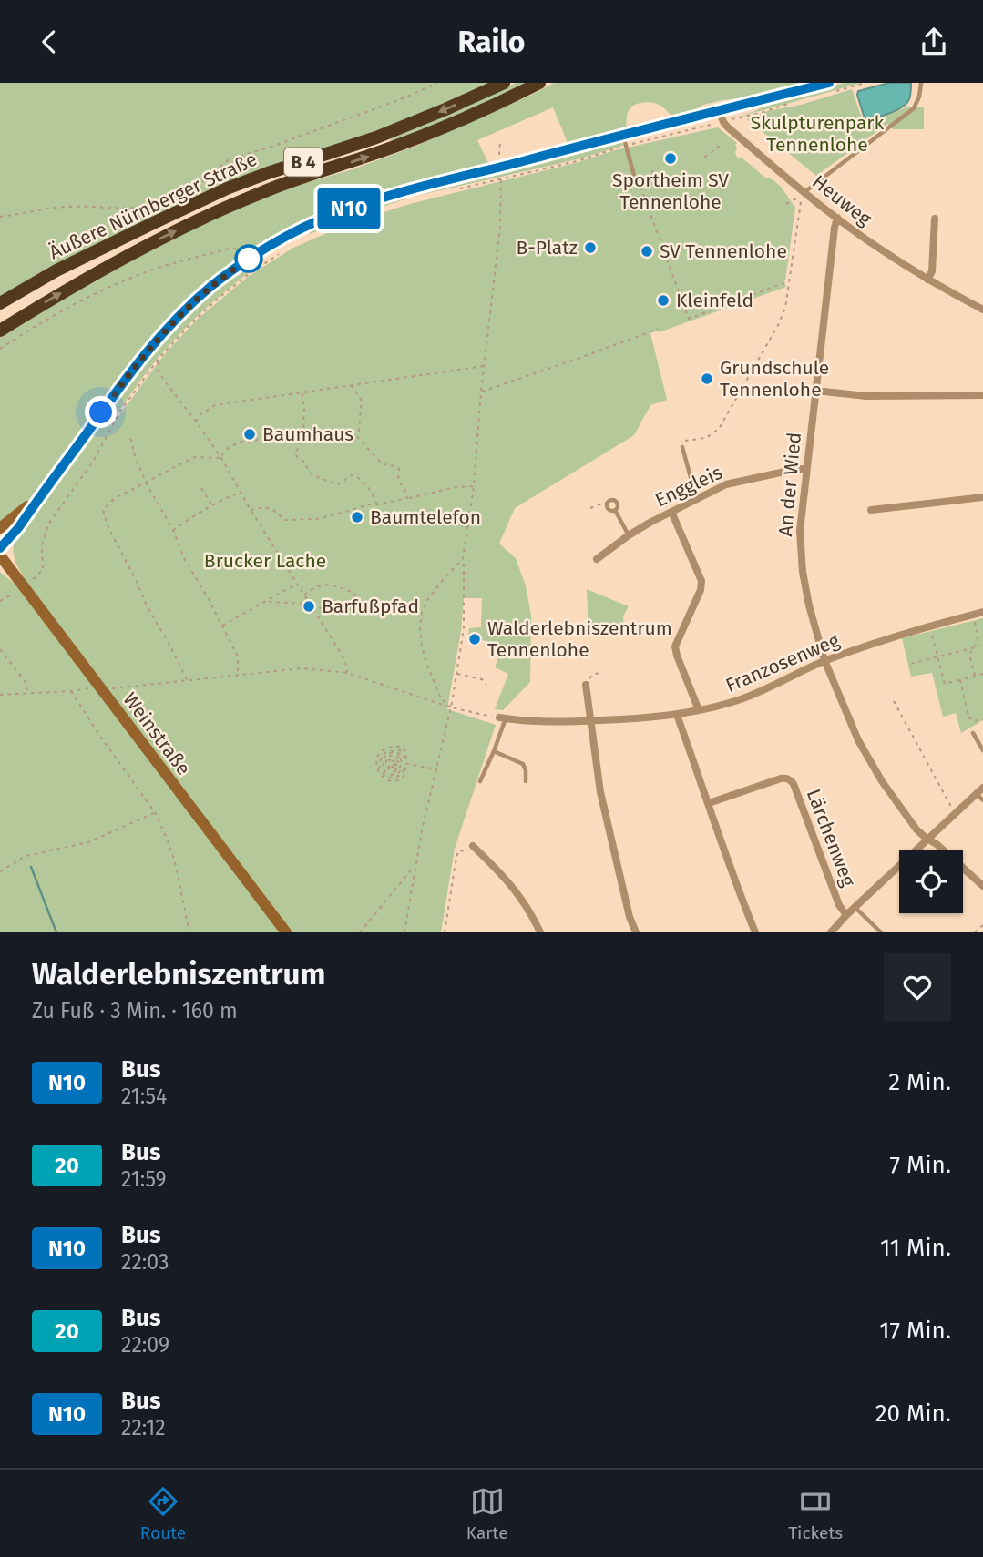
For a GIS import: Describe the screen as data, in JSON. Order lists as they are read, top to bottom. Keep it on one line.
{"streets":{"highway":["B 4","Äußere Nürnberger Straße"],"street":["Heuweg","An der Wied","Enggleis","Franzosenweg","Weinstraße","Lärchenweg"]},"crossings":[["Heuweg","An der Wied"],["An der Wied","Enggleis"],["An der Wied","Franzosenweg"]],"parks":["Skulpturenpark Tennenlohe","Brucker Lache"],"places":["Sportheim SV Tennenlohe","B-Platz","SV Tennenlohe","Kleinfeld","Grundschule Tennenlohe","Baumhaus","Baumtelefon","Barfußpfad","Walderlebniszentrum Tennenlohe"],"lines":["bus line N10"],"page":{"header":"Railo","on_map":"N10","heading":["Walderlebniszentrum","Zu Fuß · 3 Min. · 160 m"],"list":[{"mark":"N10","name":"Bus","note":"21:54","value":"2 Min."},{"mark":"20","name":"Bus","note":"21:59","value":"7 Min."},{"mark":"N10","name":"Bus","note":"22:03","value":"11 Min."},{"mark":"20","name":"Bus","note":"22:09","value":"17 Min."},{"mark":"N10","name":"Bus","note":"22:12","value":"20 Min."}],"tabs":["Route","Karte","Tickets"]}}
